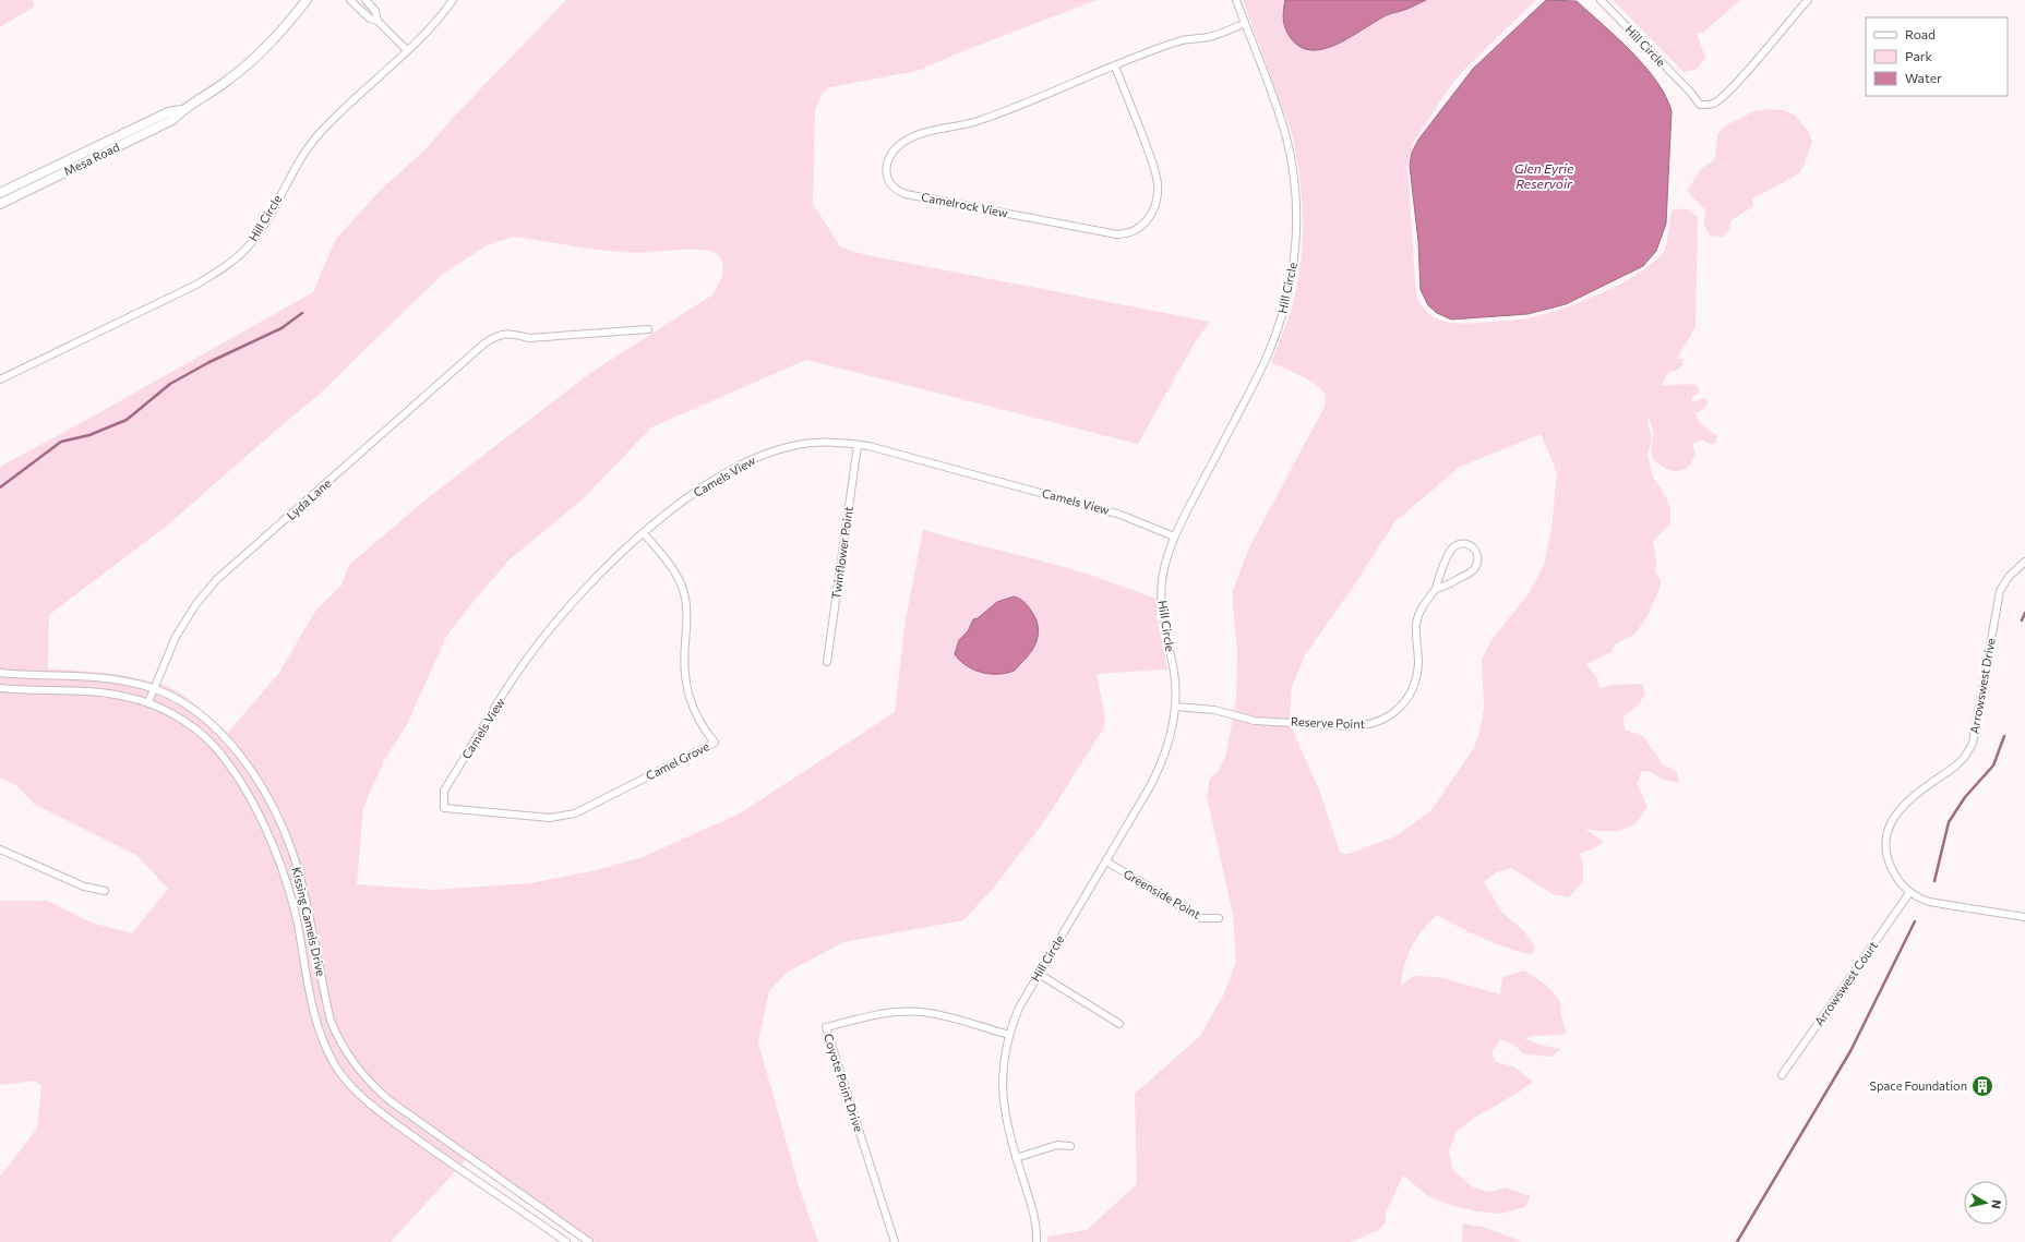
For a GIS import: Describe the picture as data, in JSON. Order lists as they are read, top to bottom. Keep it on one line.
{"streets":{"main road":["Mesa Road"],"street":["Hill Circle","Camelrock View","Camels View","Lyda Lane","Twinflower Point","Arrowswest Drive","Reserve Point","Camel Grove","Greenside Point","Kissing Camels Drive","Arrowswest Court","Coyote Point Drive"]},"crossings":[["Hill Circle","Camelrock View"],["Hill Circle","Camels View"],["Hill Circle","Reserve Point"],["Hill Circle","Greenside Point"],["Hill Circle","Coyote Point Drive"],["Camels View","Twinflower Point"],["Camels View","Camel Grove"],["Lyda Lane","Kissing Camels Drive"],["Arrowswest Drive","Arrowswest Court"]],"water":["Glen Eyrie Reservoir"],"places":{"building":["Space Foundation"]},"legend":["Road","Park","Water"],"north":"right"}
